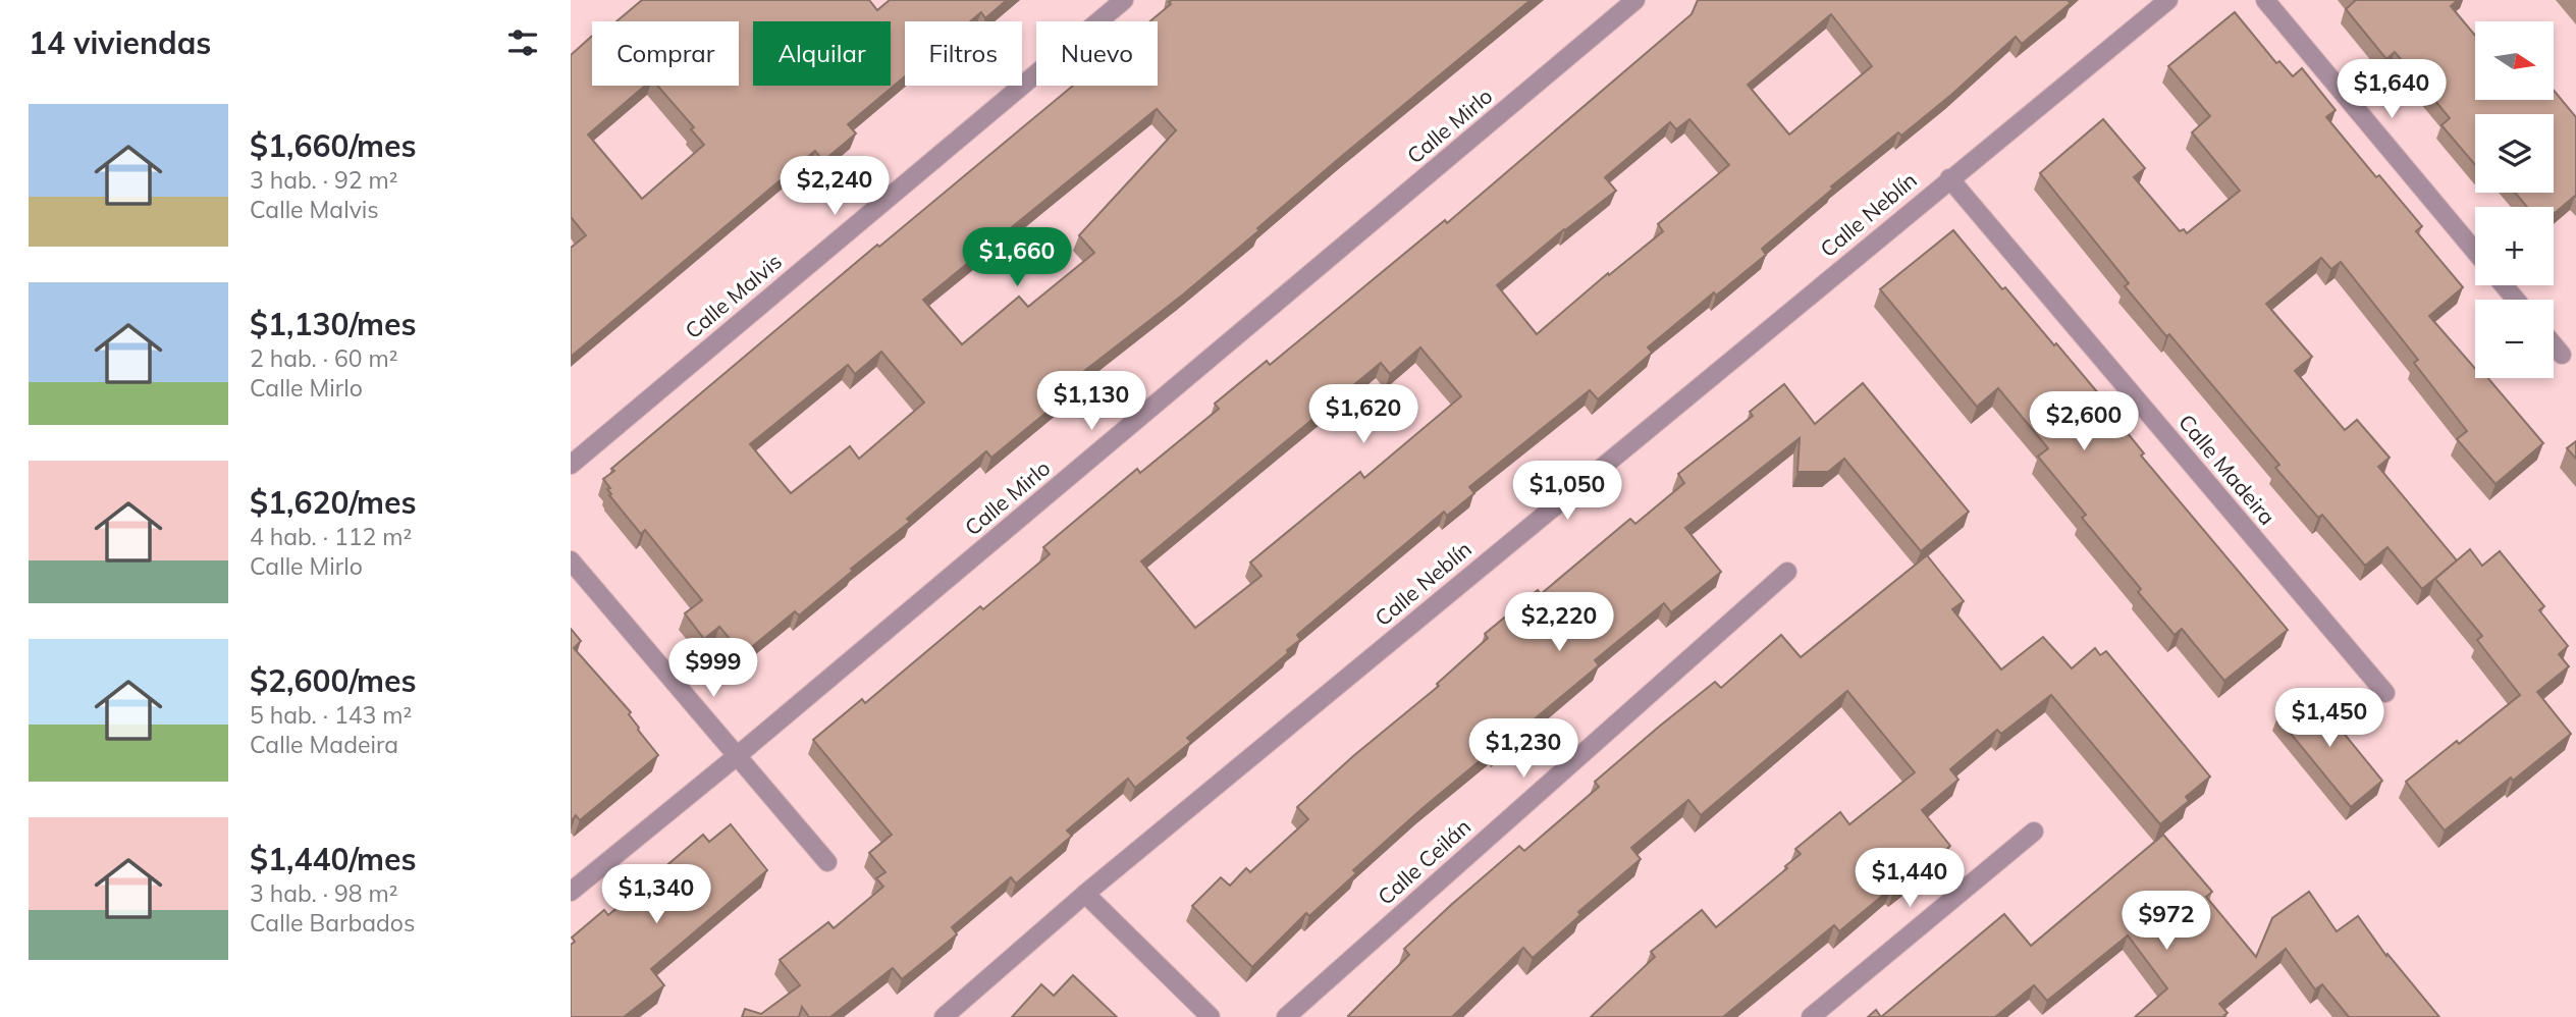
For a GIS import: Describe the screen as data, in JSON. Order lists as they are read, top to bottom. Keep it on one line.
{"streets":{"street":["Calle Mirlo","Calle Neblín","Calle Malvis","Calle Madeira","Calle Ceilán"]},"crossings":[["Calle Neblín","Calle Madeira"]],"north":"right","page":{"heading":"14 viviendas","map_buttons":["+","−"],"chip":["Comprar","Alquilar","Filtros","Nuevo"],"price":["$1,640","$2,240","$1,660","$1,130","$1,620","$2,600","$1,050","$2,220","$999","$1,450","$1,230","$1,440","$1,340","$972"],"list":[{"name":"$1,660/mes","note":"3 hab. · 92 m² · Calle Malvis"},{"name":"$1,130/mes","note":"2 hab. · 60 m² · Calle Mirlo"},{"name":"$1,620/mes","note":"4 hab. · 112 m² · Calle Mirlo"},{"name":"$2,600/mes","note":"5 hab. · 143 m² · Calle Madeira"},{"name":"$1,440/mes","note":"3 hab. · 98 m² · Calle Barbados"}]}}
